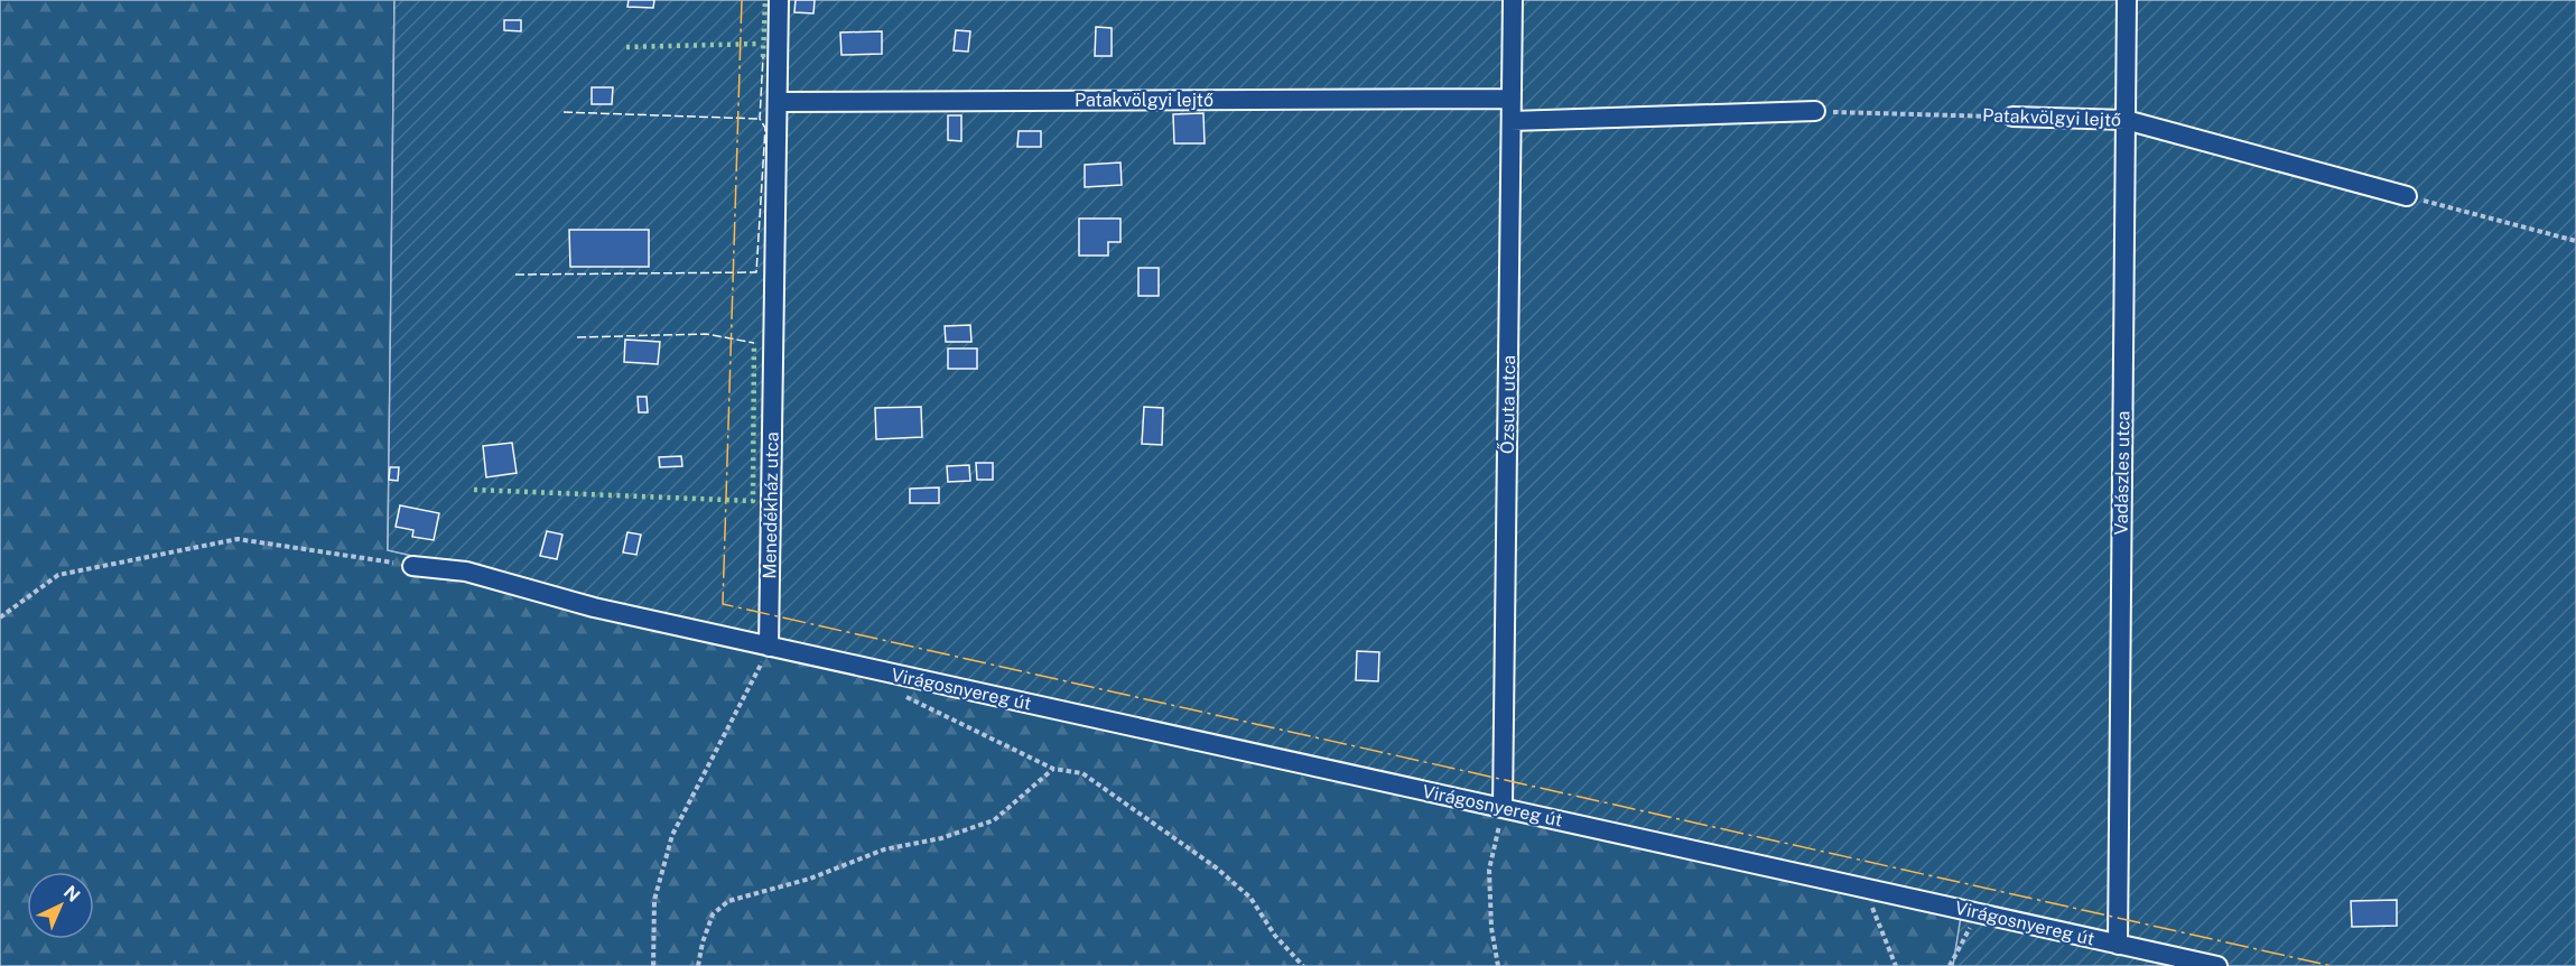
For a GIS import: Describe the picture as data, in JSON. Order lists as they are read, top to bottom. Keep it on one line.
{"streets":{"street":["Patakvölgyi lejtő","Őzsuta utca","Vadászles utca","Menedékház utca","Virágosnyereg út"]},"crossings":[["Patakvölgyi lejtő","Őzsuta utca"],["Patakvölgyi lejtő","Vadászles utca"],["Patakvölgyi lejtő","Menedékház utca"],["Őzsuta utca","Virágosnyereg út"],["Vadászles utca","Virágosnyereg út"],["Menedékház utca","Virágosnyereg út"]],"north":"top right"}
